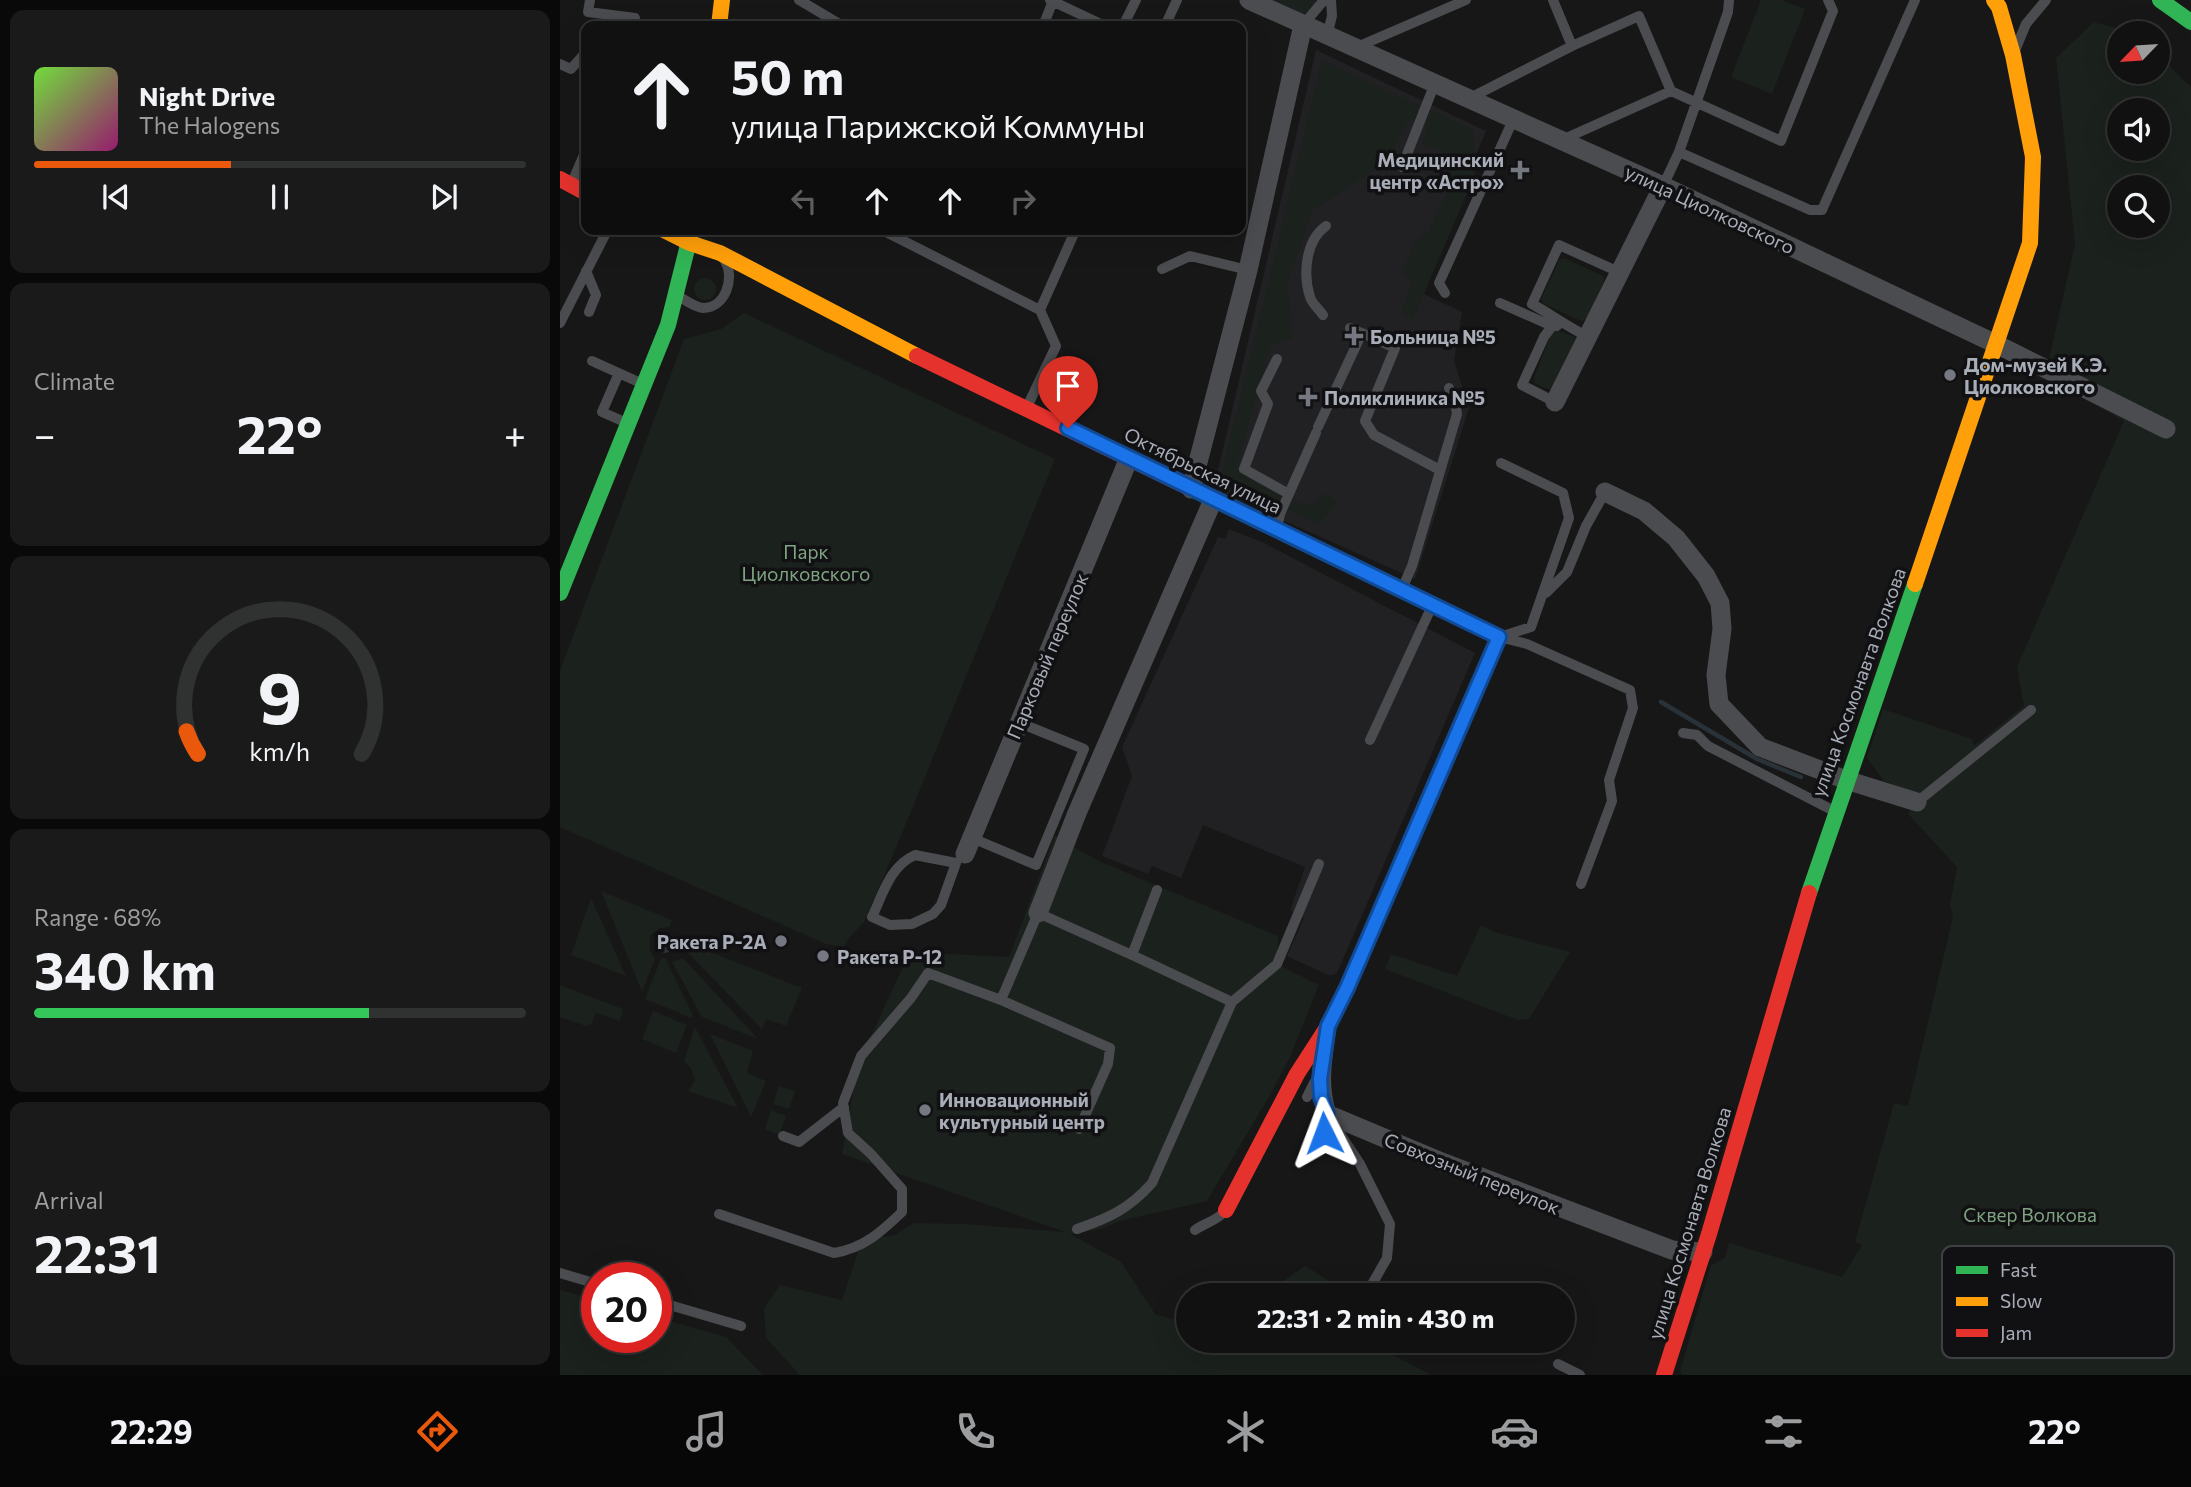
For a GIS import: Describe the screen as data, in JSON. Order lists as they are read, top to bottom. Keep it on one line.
{"streets":{"street":["улица Циолковского","Октябрьская улица","Парковый переулок","улица Космонавта Волкова","Совхозный переулок"]},"crossings":[["улица Циолковского","улица Космонавта Волкова"],["Октябрьская улица","Парковый переулок"],["улица Космонавта Волкова","Совхозный переулок"]],"parks":["Парк Циолковского","Сквер Волкова"],"places":{"health":["Медицинский центр «Астро»","Больница №5","Поликлиника №5"],"other":["Дом-музей К.Э. Циолковского","Ракета Р-2А","Ракета Р-12","Инновационный культурный центр"]},"legend":["Fast","Slow","Jam"],"north":"bottom left","page":{"turn":["50 m","улица Парижской Коммуны"],"song":["Night Drive","The Halogens"],"tile":["Climate",["Range · 68%","340 km"],["Arrival","22:31"]],"heat":["−","22°","+"],"limit":"20","trip":"22:31 · 2 min · 430 m","tabs":["22:29","22°"],"gauge":["9","km/h"]}}
